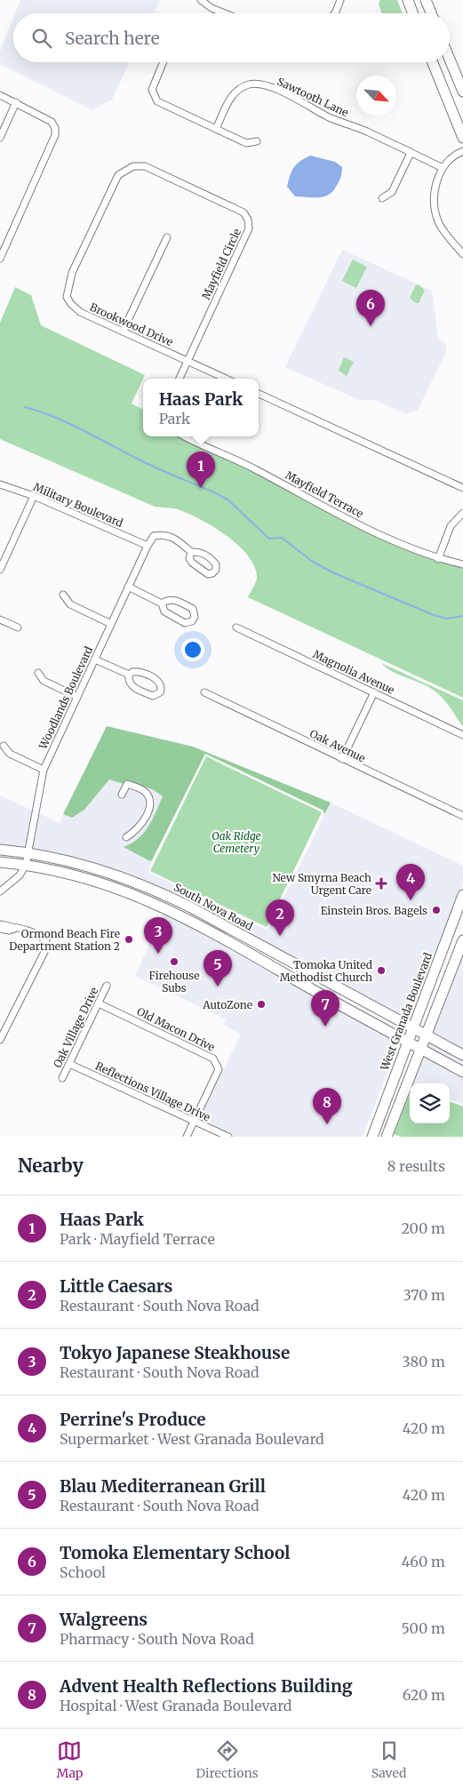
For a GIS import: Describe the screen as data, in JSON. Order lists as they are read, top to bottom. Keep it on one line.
{"streets":{"main road":["South Nova Road","West Granada Boulevard"],"street":["Sawtooth Lane","Mayfield Circle","Brookwood Drive","Mayfield Terrace","Military Boulevard","Magnolia Avenue","Woodlands Boulevard","Oak Avenue","Oak Village Drive","Old Macon Drive","Reflections Village Drive"]},"crossings":[["Mayfield Circle","Brookwood Drive"],["Military Boulevard","Woodlands Boulevard"],["Woodlands Boulevard","South Nova Road"],["South Nova Road","West Granada Boulevard"],["Oak Village Drive","Old Macon Drive"],["Oak Village Drive","Reflections Village Drive"],["Old Macon Drive","Reflections Village Drive"]],"parks":["Oak Ridge Cemetery"],"places":{"health":["New Smyrna Beach Urgent Care"],"other":["Einstein Bros. Bagels","Ormond Beach Fire Department Station 2","Firehouse Subs","Tomoka United Methodist Church","AutoZone"]},"north":"bottom right","page":{"search":"Search here","pins":["6","1","4","2","3","5","7","8"],"popup":["Haas Park","Park"],"heading":["Nearby","8 results"],"list":[{"mark":"1","name":"Haas Park","note":"Park · Mayfield Terrace","value":"200 m"},{"mark":"2","name":"Little Caesars","note":"Restaurant · South Nova Road","value":"370 m"},{"mark":"3","name":"Tokyo Japanese Steakhouse","note":"Restaurant · South Nova Road","value":"380 m"},{"mark":"4","name":"Perrine's Produce","note":"Supermarket · West Granada Boulevard","value":"420 m"},{"mark":"5","name":"Blau Mediterranean Grill","note":"Restaurant · South Nova Road","value":"420 m"},{"mark":"6","name":"Tomoka Elementary School","note":"School","value":"460 m"},{"mark":"7","name":"Walgreens","note":"Pharmacy · South Nova Road","value":"500 m"},{"mark":"8","name":"Advent Health Reflections Building","note":"Hospital · West Granada Boulevard","value":"620 m"}],"nav":["Map","Directions","Saved"]}}
